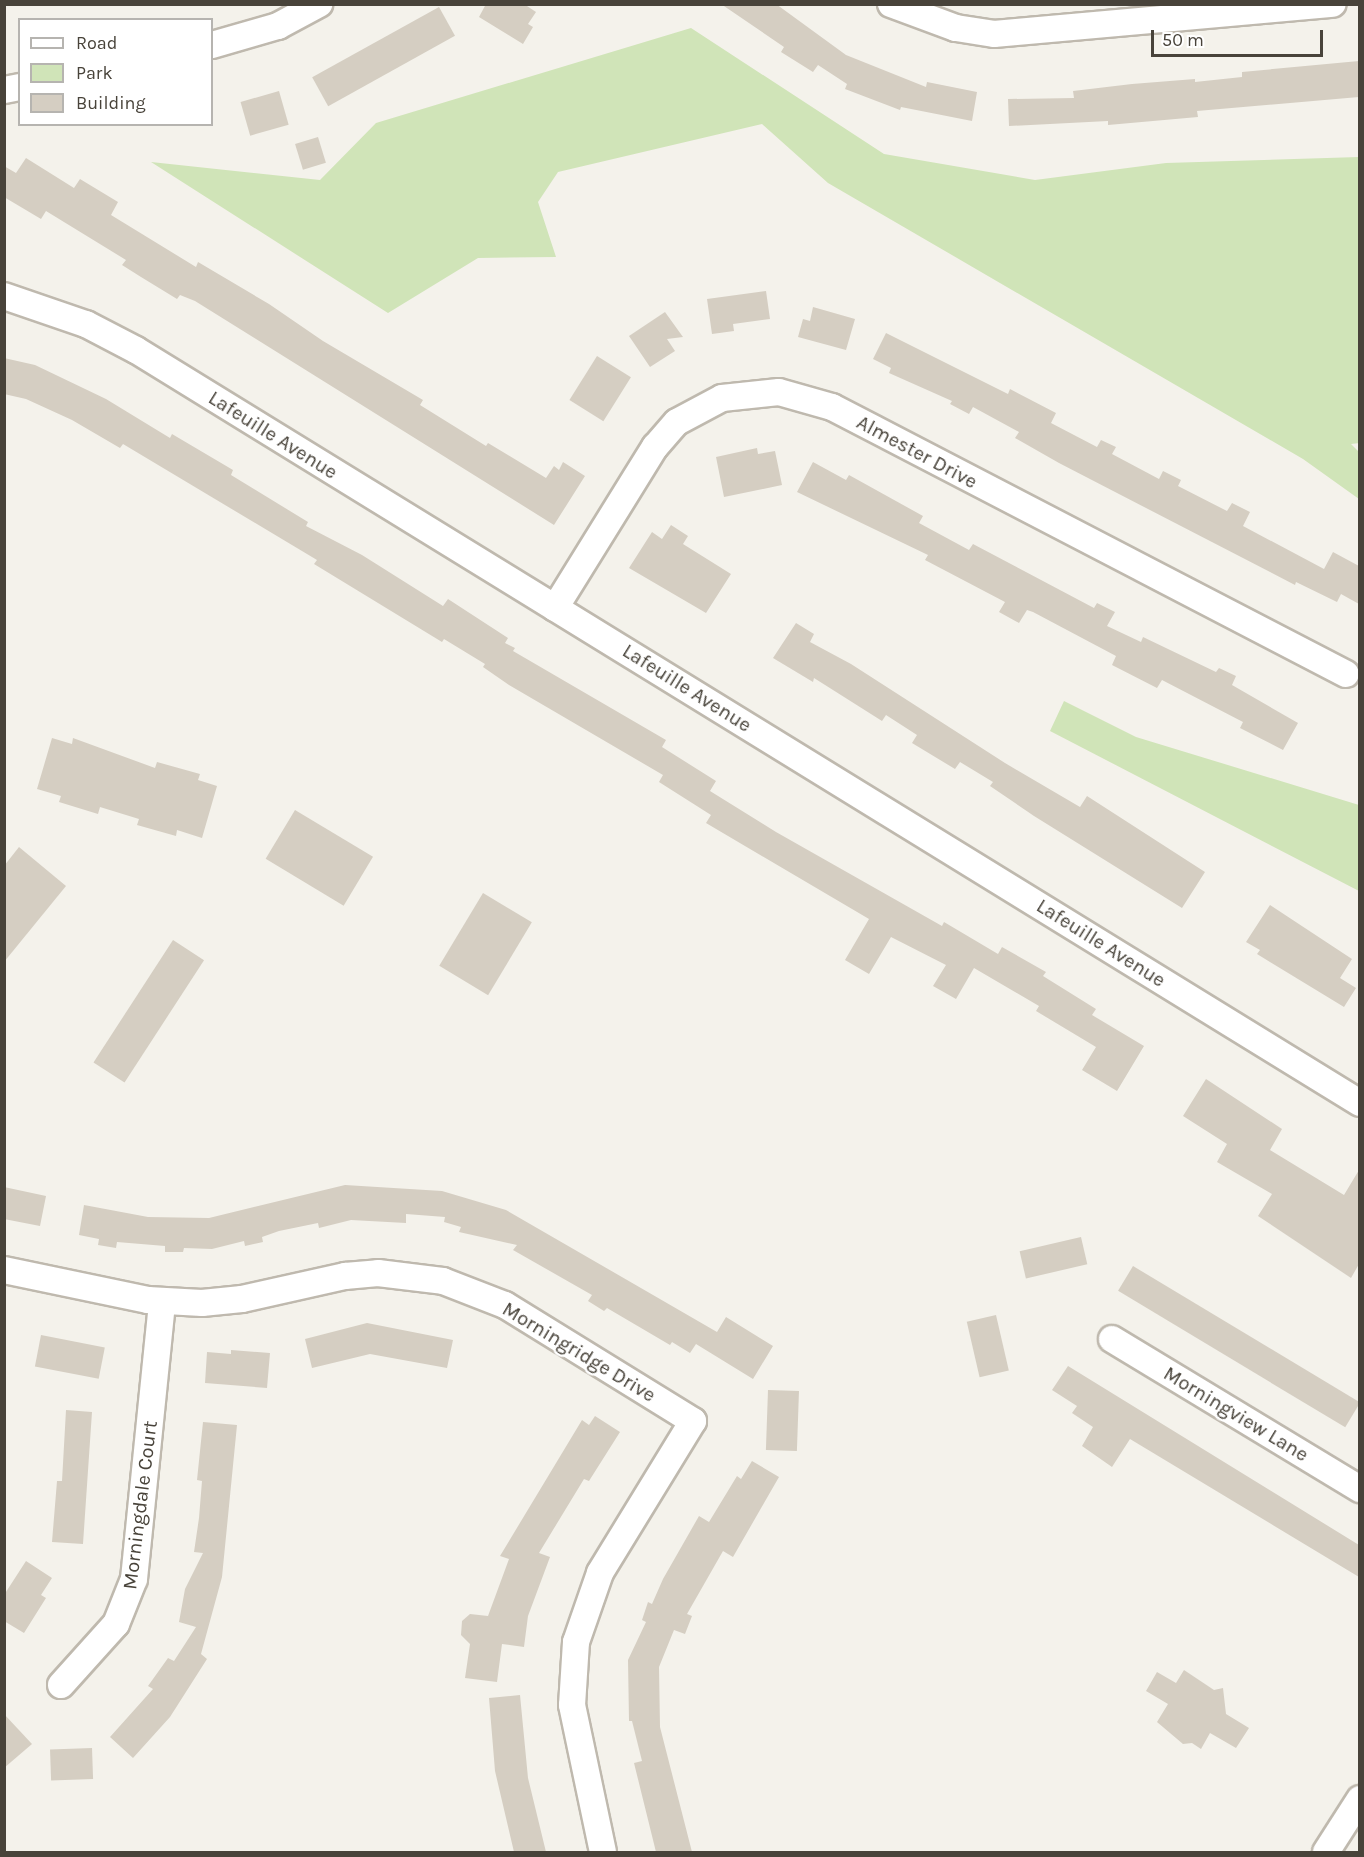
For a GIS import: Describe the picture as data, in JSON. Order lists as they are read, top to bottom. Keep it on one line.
{"streets":{"street":["Lafeuille Avenue","Almester Drive","Morningridge Drive","Morningview Lane","Morningdale Court"]},"crossings":[["Lafeuille Avenue","Almester Drive"],["Morningridge Drive","Morningdale Court"]],"legend":["Road","Park","Building"],"scale_bar":"50 m"}
